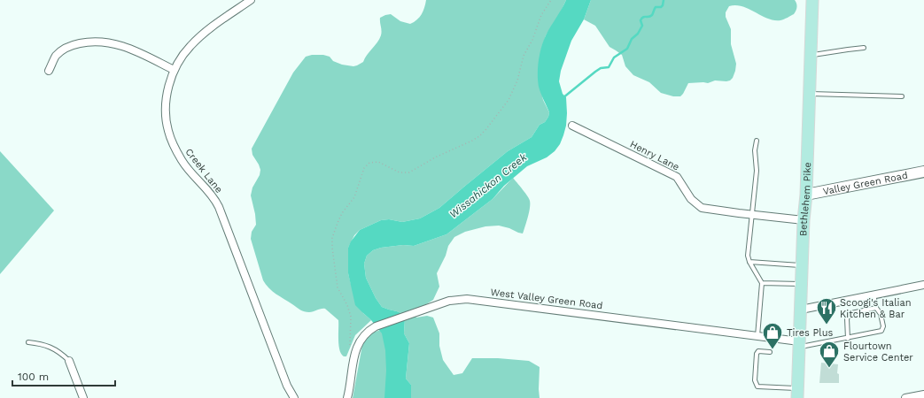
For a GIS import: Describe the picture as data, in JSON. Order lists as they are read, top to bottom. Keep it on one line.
{"streets":{"main road":["Bethlehem Pike"],"street":["Henry Lane","Creek Lane","Valley Green Road","West Valley Green Road"]},"crossings":[["Henry Lane","Bethlehem Pike"],["Valley Green Road","Bethlehem Pike"],["Bethlehem Pike","West Valley Green Road"]],"water":["Wissahickon Creek"],"places":{"restaurant":["Scoogi's Italian Kitchen & Bar"],"shop":["Tires Plus","Flourtown Service Center"]},"scale_bar":"100 m"}
